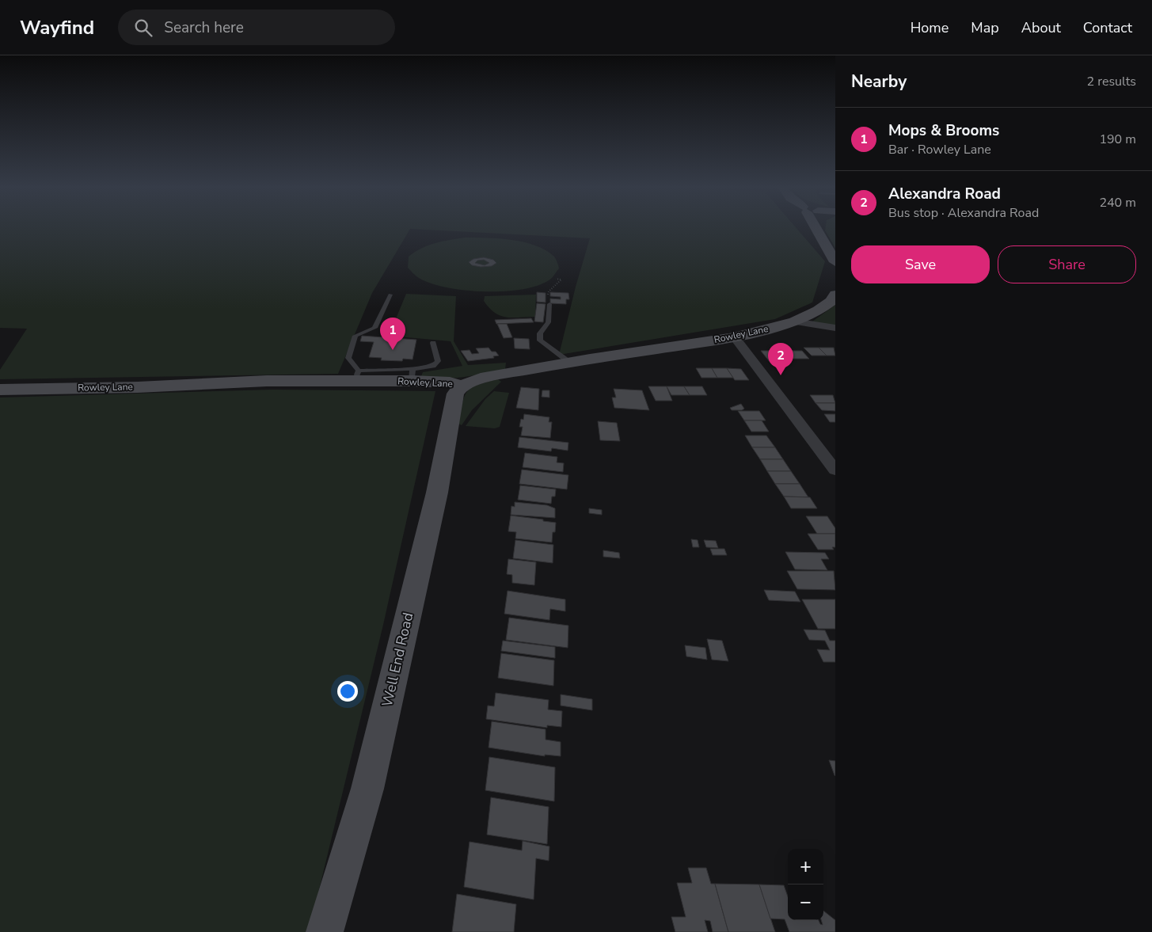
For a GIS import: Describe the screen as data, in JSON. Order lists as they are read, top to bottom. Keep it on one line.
{"streets":{"street":["Rowley Lane","Well End Road"]},"crossings":[["Rowley Lane","Well End Road"]],"page":{"header":"Wayfind","search":"Search here","nav":["Home","Map","About","Contact"],"heading":["Nearby","2 results"],"list":[{"mark":"1","name":"Mops & Brooms","note":"Bar · Rowley Lane","value":"190 m"},{"mark":"2","name":"Alexandra Road","note":"Bus stop · Alexandra Road","value":"240 m"}],"buttons":["Save","Share"],"pins":["1","2"],"map_buttons":["+","−"]}}
